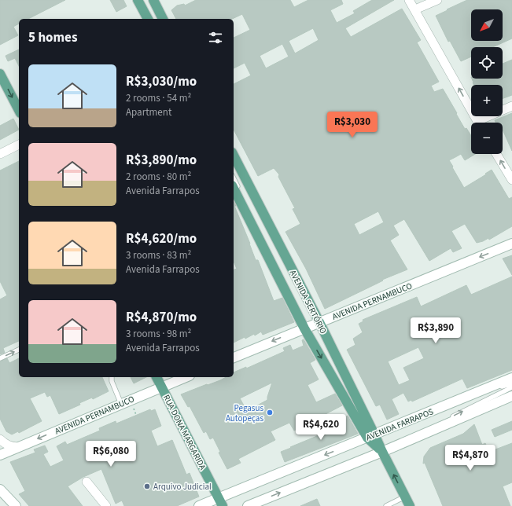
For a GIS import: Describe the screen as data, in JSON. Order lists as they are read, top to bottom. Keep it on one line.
{"streets":{"main road":["AVENIDA PERNAMBUCO","AVENIDA SERTÓRIO","AVENIDA FARRAPOS","RUA DONA MARGARIDA"]},"crossings":[["AVENIDA PERNAMBUCO","AVENIDA SERTÓRIO"],["AVENIDA PERNAMBUCO","RUA DONA MARGARIDA"],["AVENIDA SERTÓRIO","AVENIDA FARRAPOS"],["AVENIDA FARRAPOS","RUA DONA MARGARIDA"]],"one_way":["AVENIDA PERNAMBUCO"],"places":["Pegasus Autopeças","Arquivo Judicial"],"north":"bottom left","page":{"map_buttons":["+","−"],"heading":"5 homes","list":[{"name":"R$3,030/mo","note":"2 rooms · 54 m² · Apartment"},{"name":"R$3,890/mo","note":"2 rooms · 80 m² · Avenida Farrapos"},{"name":"R$4,620/mo","note":"3 rooms · 83 m² · Avenida Farrapos"},{"name":"R$4,870/mo","note":"3 rooms · 98 m² · Avenida Farrapos"}],"price":["R$3,030","R$3,890","R$4,620","R$6,080","R$4,870"]}}
